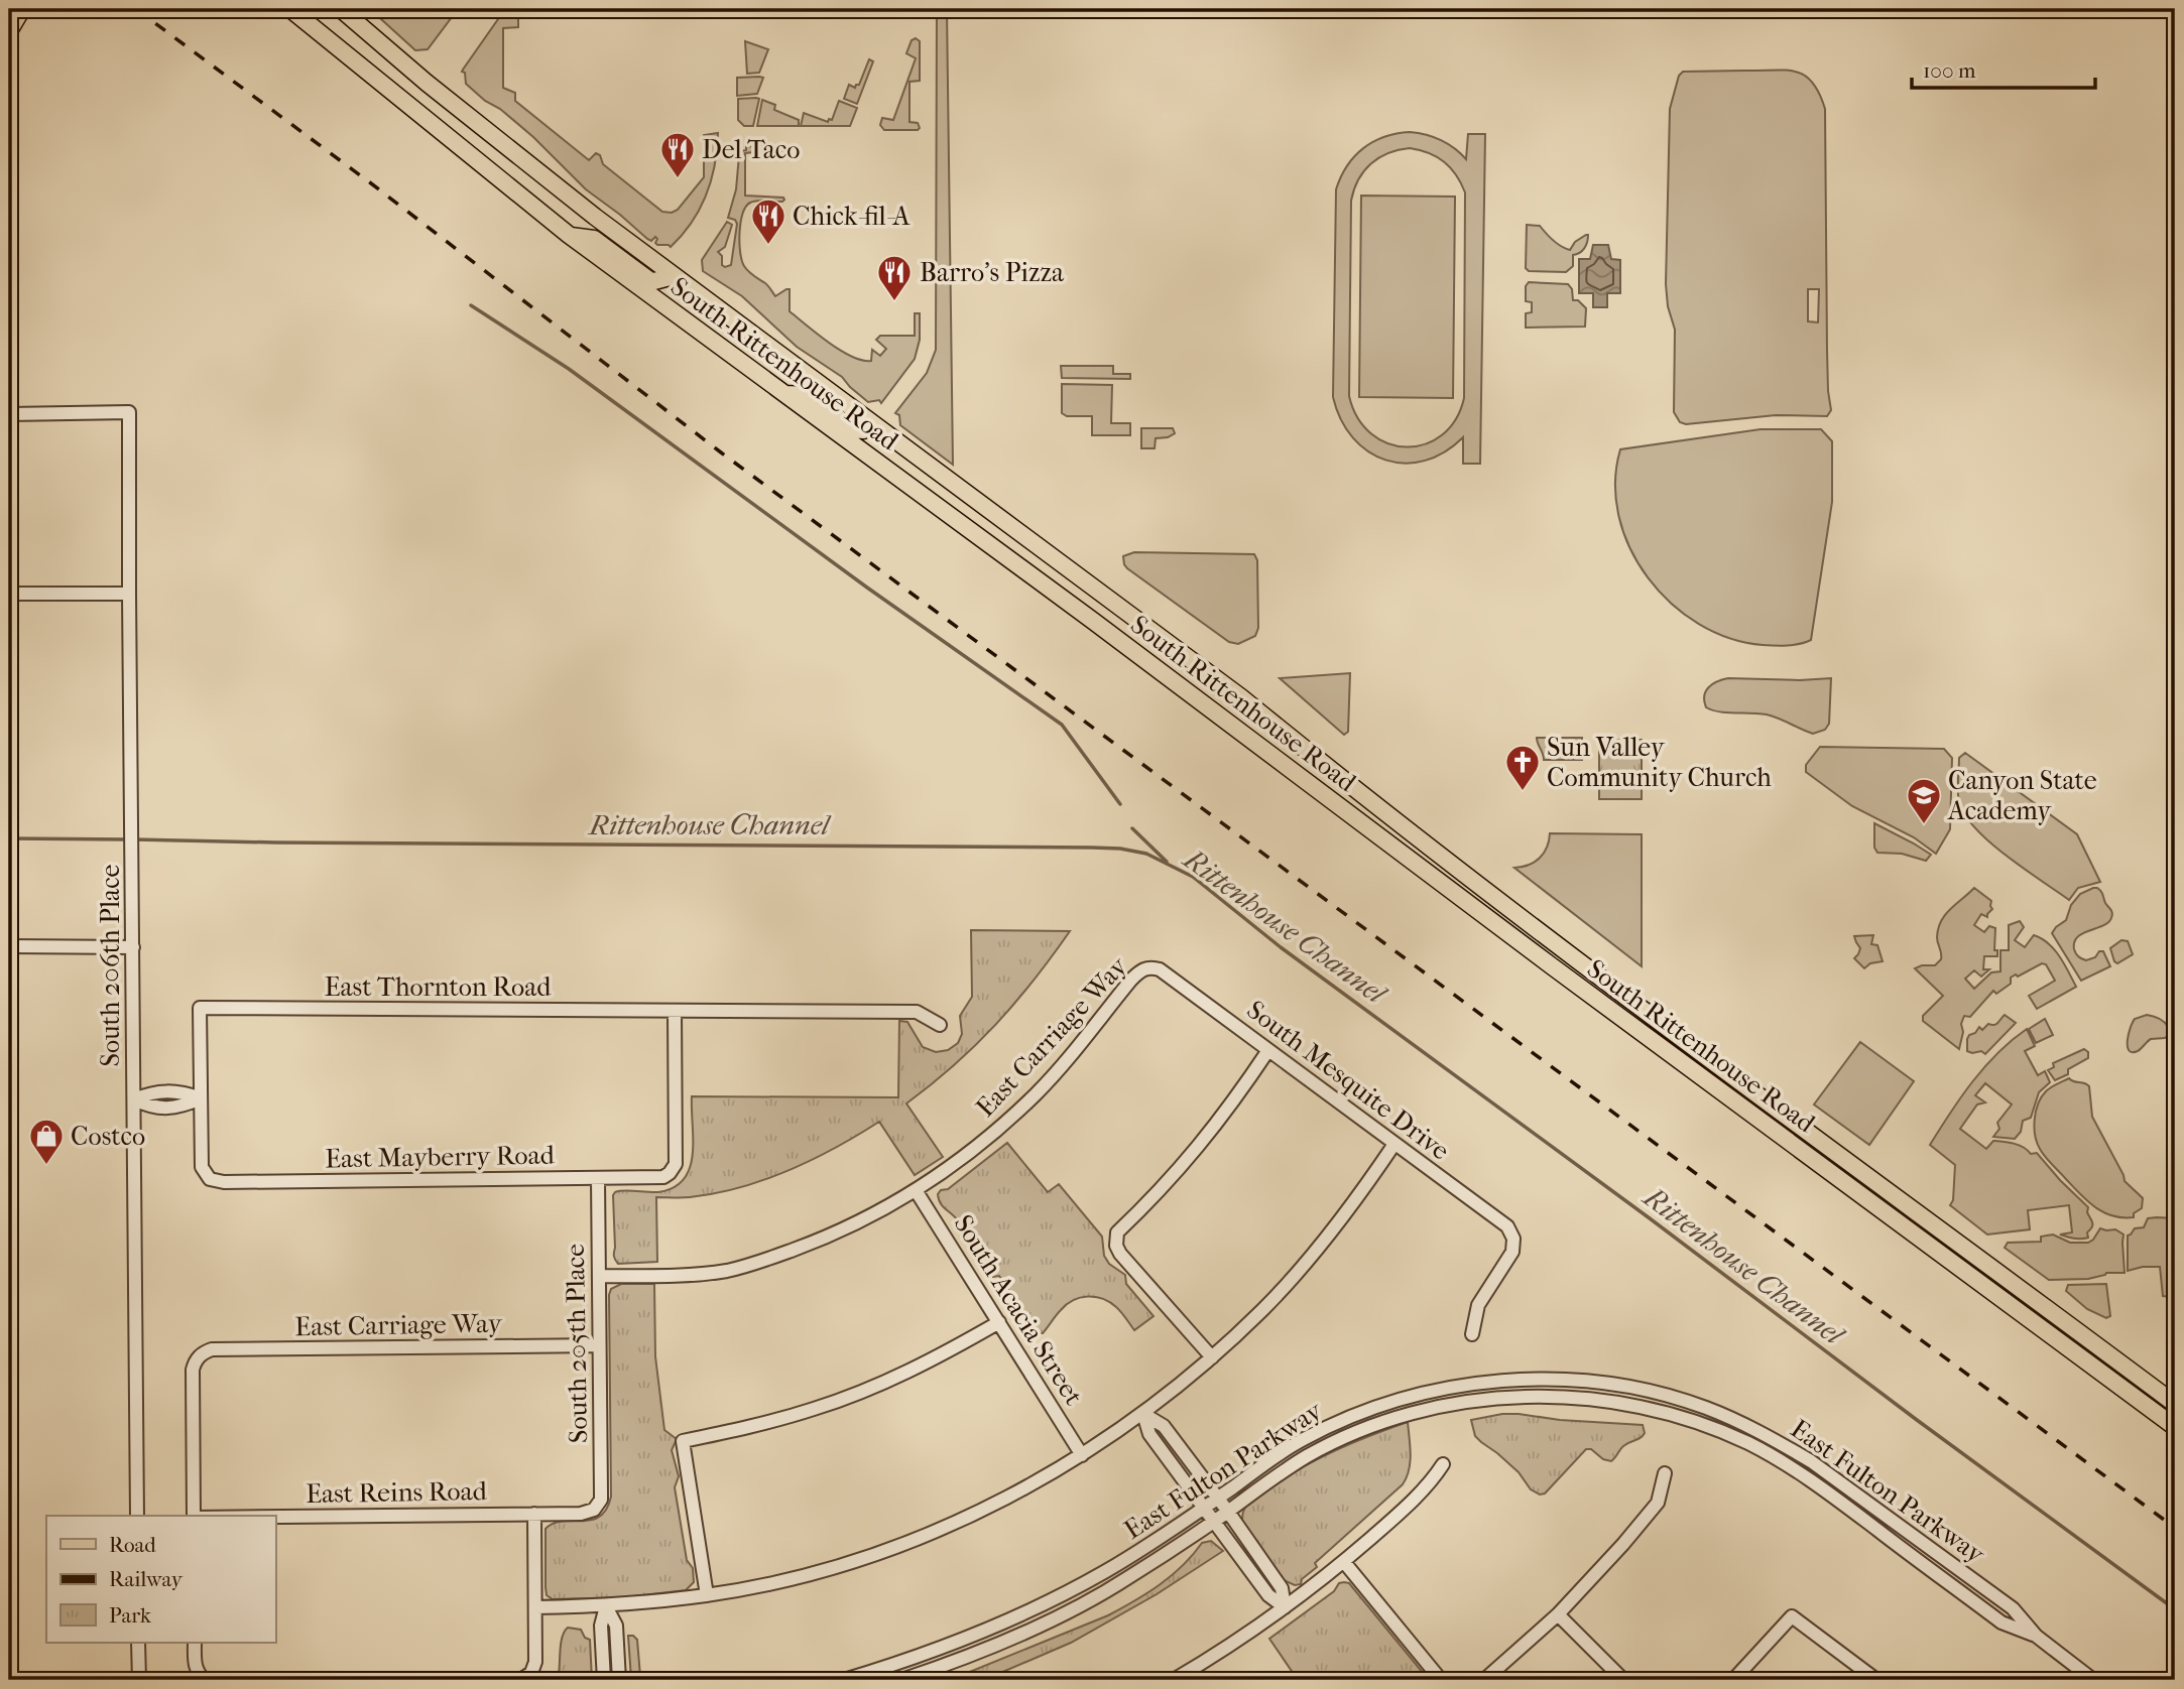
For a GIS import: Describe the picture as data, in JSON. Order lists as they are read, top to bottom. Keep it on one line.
{"streets":{"main road":["South Rittenhouse Road"],"street":["South 206th Place","East Thornton Road","East Carriage Way","South Mesquite Drive","East Mayberry Road","South Acacia Street","South 205th Place","East Fulton Parkway","East Reins Road"]},"crossings":[["East Thornton Road","East Mayberry Road"],["East Carriage Way","South Mesquite Drive"],["East Carriage Way","South Acacia Street"],["East Carriage Way","South 205th Place"],["East Mayberry Road","South 205th Place"],["South 205th Place","East Reins Road"]],"water":["Rittenhouse Channel"],"places":{"restaurant":["Del Taco","Chick-fil-A","Barro's Pizza"],"church":["Sun Valley Community Church"],"school or university":["Canyon State Academy"],"shop":["Costco"]},"legend":["Road","Railway","Park"],"scale_bar":"100 m"}
